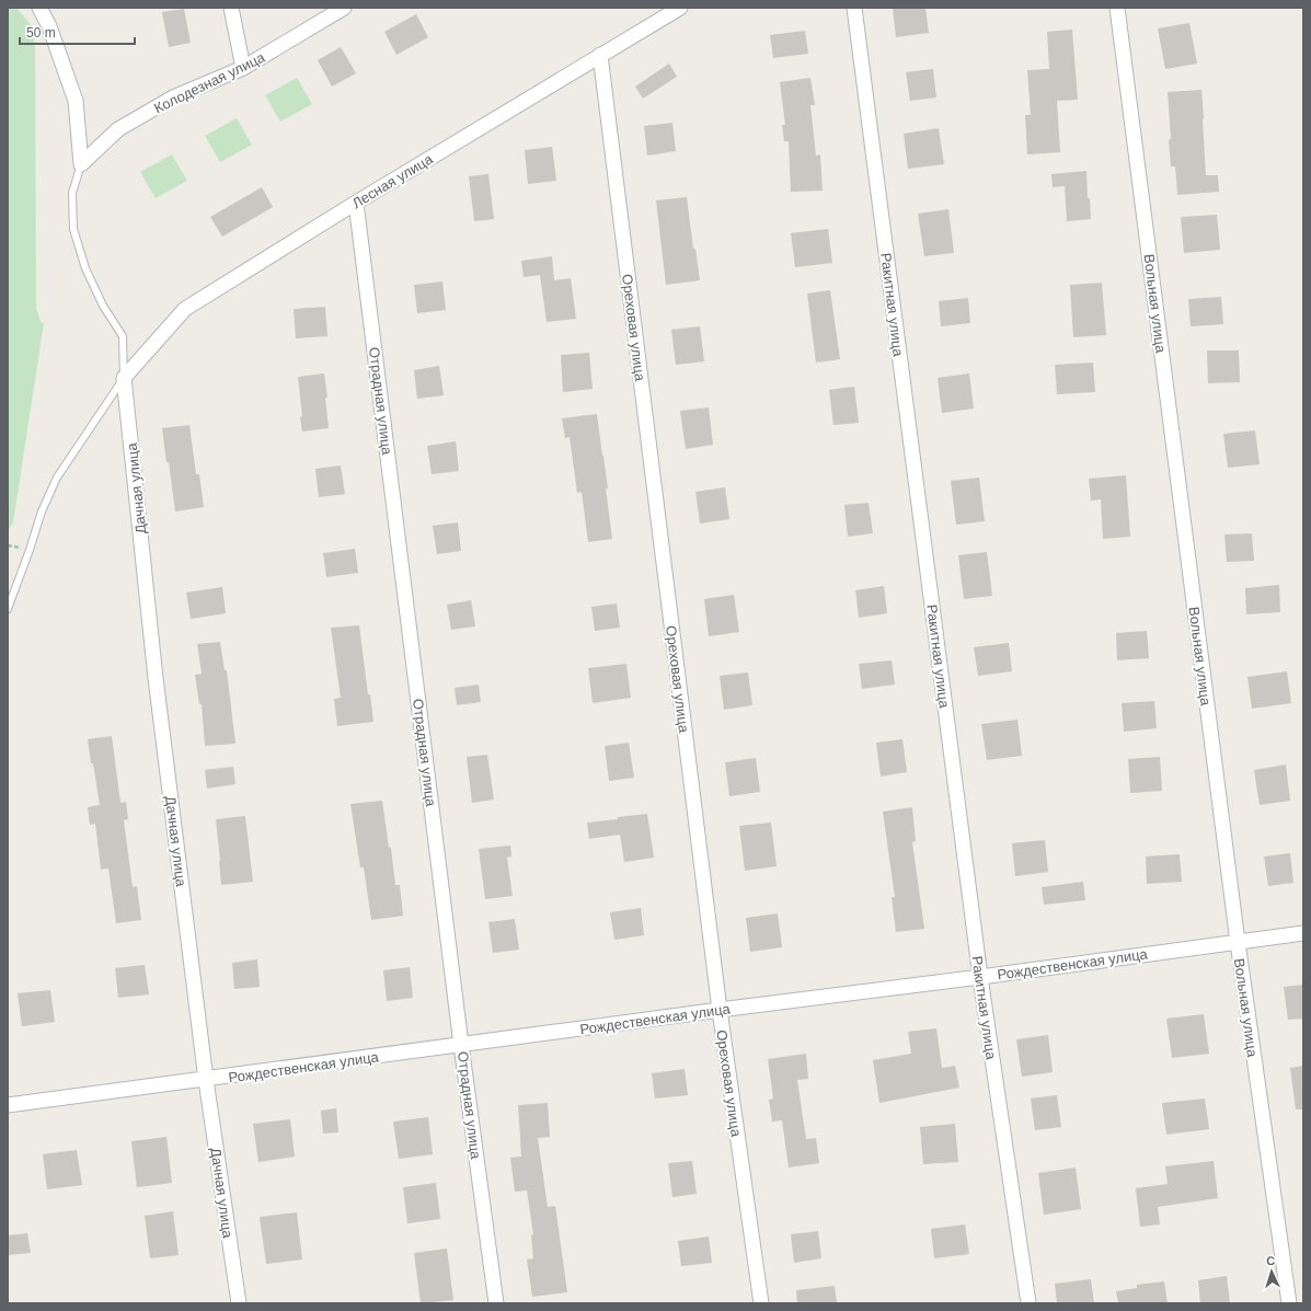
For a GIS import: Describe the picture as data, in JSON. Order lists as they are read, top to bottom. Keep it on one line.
{"streets":{"street":["Колодезная улица","Лесная улица","Вольная улица","Ракитная улица","Ореховая улица","Отрадная улица","Дачная улица","Рождественская улица"]},"crossings":[["Лесная улица","Ореховая улица"],["Лесная улица","Отрадная улица"],["Лесная улица","Дачная улица"],["Вольная улица","Рождественская улица"],["Ракитная улица","Рождественская улица"],["Ореховая улица","Рождественская улица"],["Отрадная улица","Рождественская улица"],["Дачная улица","Рождественская улица"]],"scale_bar":"50 m","north":"top"}
